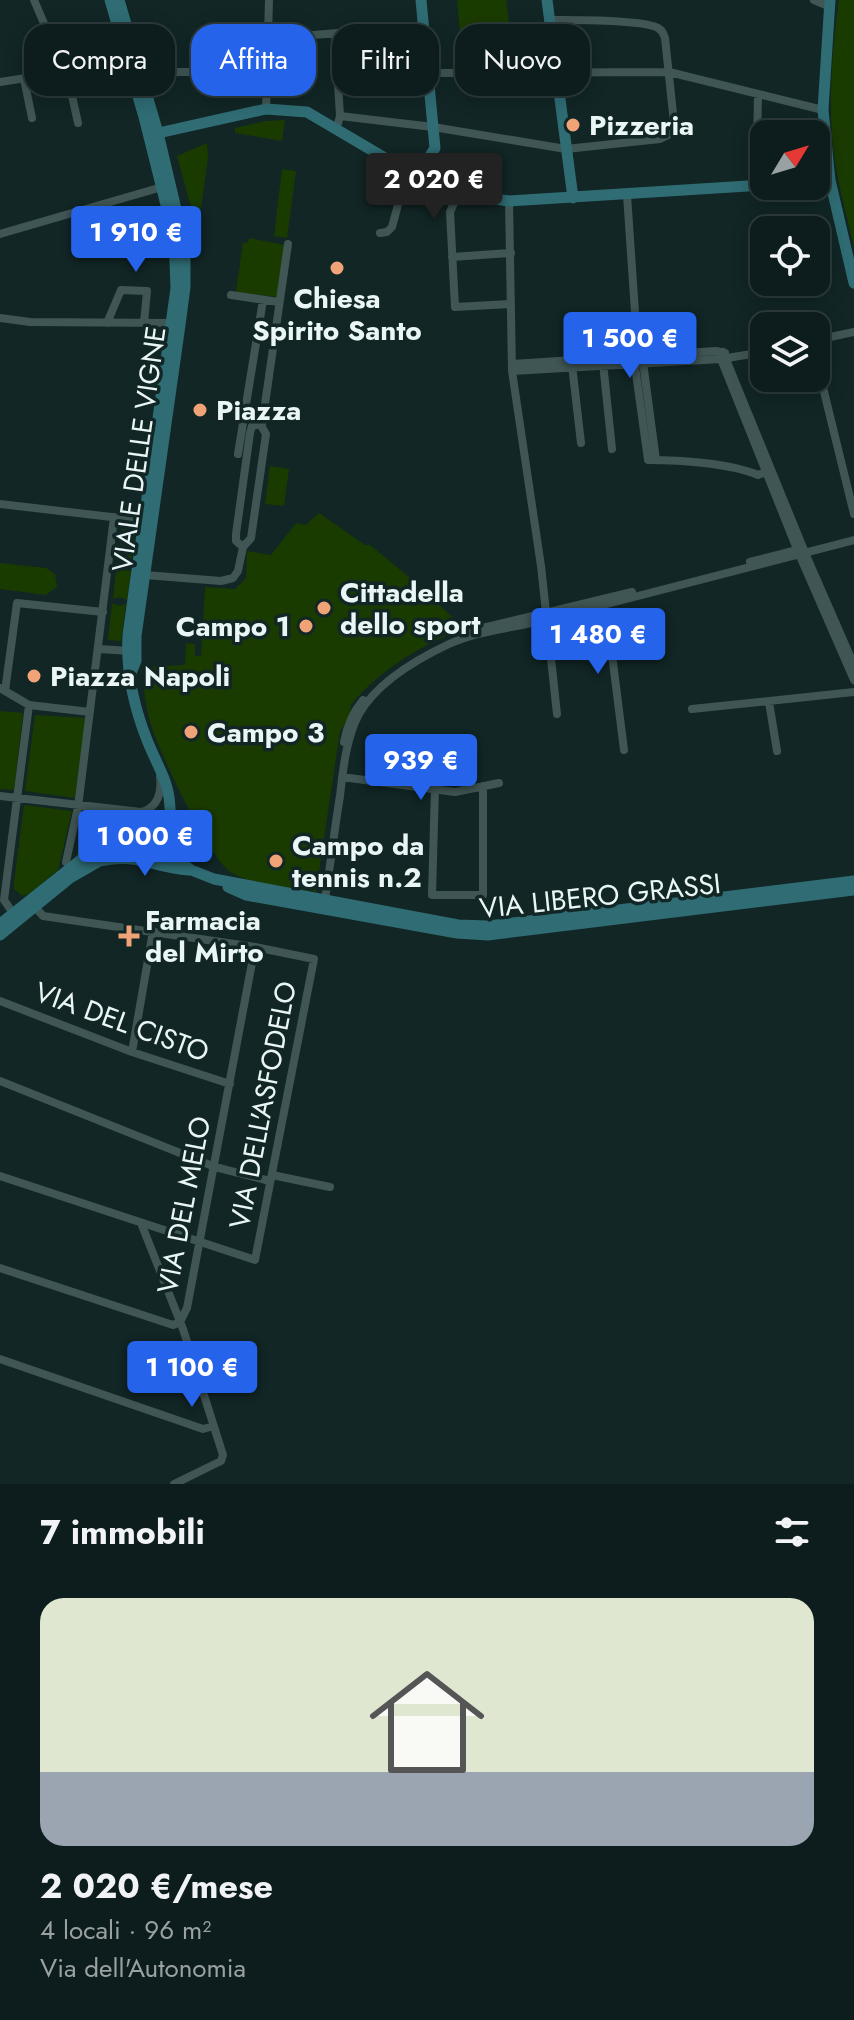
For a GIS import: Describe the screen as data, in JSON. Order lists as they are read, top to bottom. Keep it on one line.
{"streets":{"street":["VIALE DELLE VIGNE","VIA LIBERO GRASSI","VIA DEL CISTO","VIA DELL'ASFODELO","VIA DEL MELO"]},"crossings":[["VIA DEL CISTO","VIA DEL MELO"],["VIA DELL'ASFODELO","VIA DEL MELO"]],"places":{"other":["Pizzeria","Chiesa Spirito Santo","Piazza","Cittadella dello sport","Campo 1","Piazza Napoli","Campo 3","Campo da tennis n.2"],"health":["Farmacia del Mirto"]},"north":"top right","page":{"chip":["Compra","Affitta","Filtri","Nuovo"],"price":["2 020 €","1 910 €","1 500 €","1 480 €","939 €","1 000 €","1 100 €"],"heading":"7 immobili","list":[{"name":"2 020 €/mese","note":"4 locali · 96 m² · Via dell'Autonomia"}]}}
